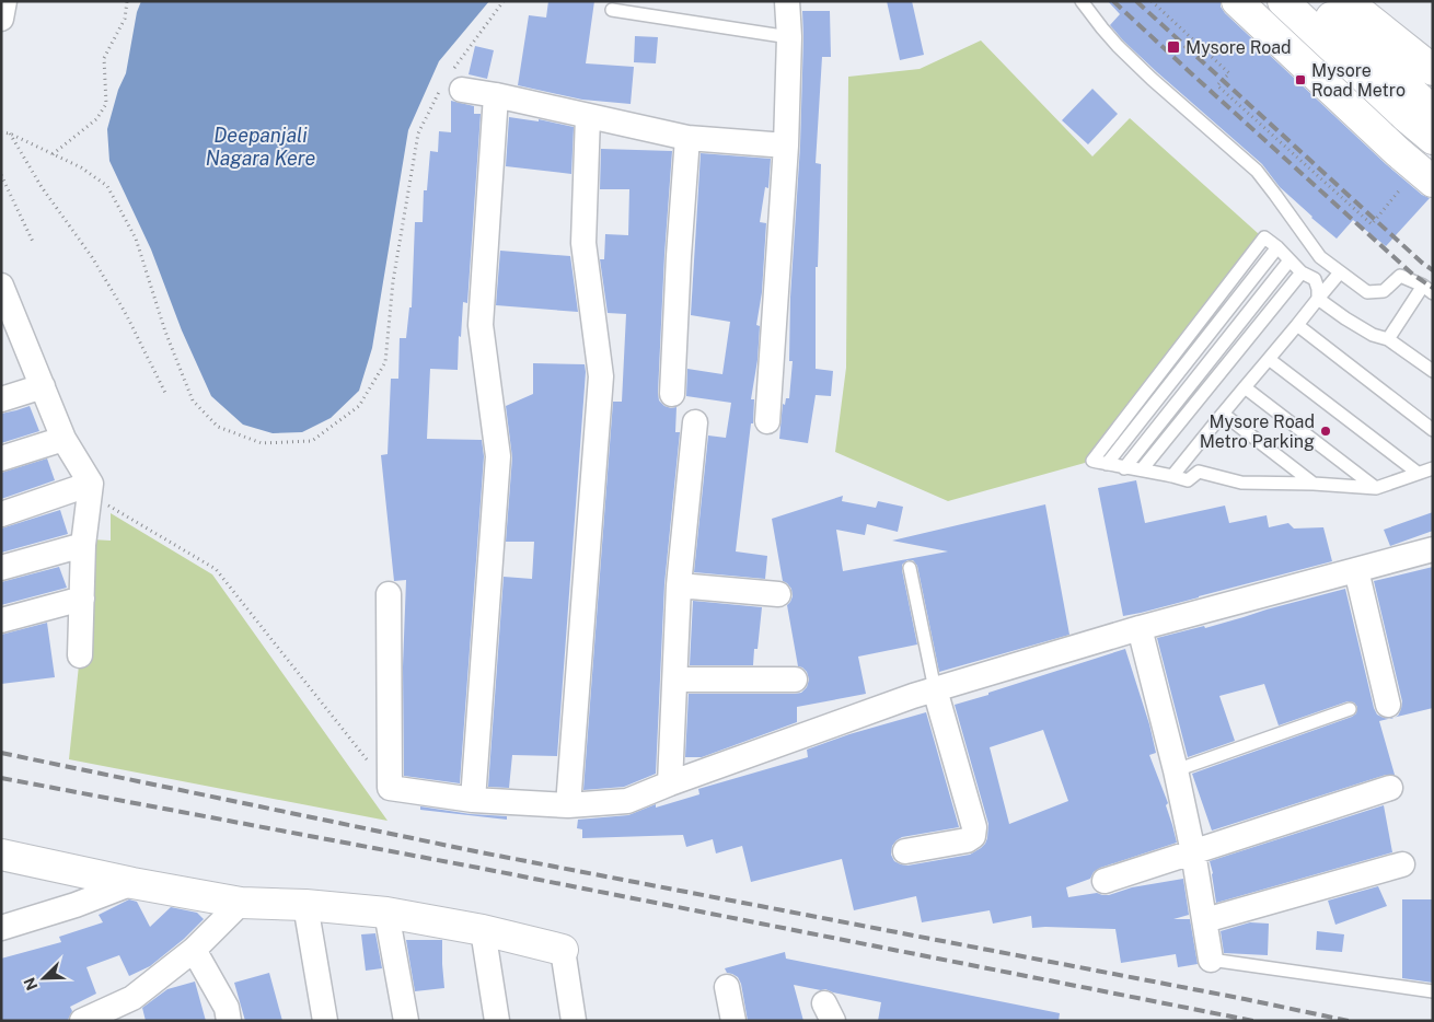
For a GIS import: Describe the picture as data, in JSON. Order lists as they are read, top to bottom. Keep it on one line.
{"water":["Deepanjali Nagara Kere"],"places":{"transit":["Mysore Road","Mysore Road Metro"],"other":["Mysore Road Metro Parking"]},"north":"bottom left"}
